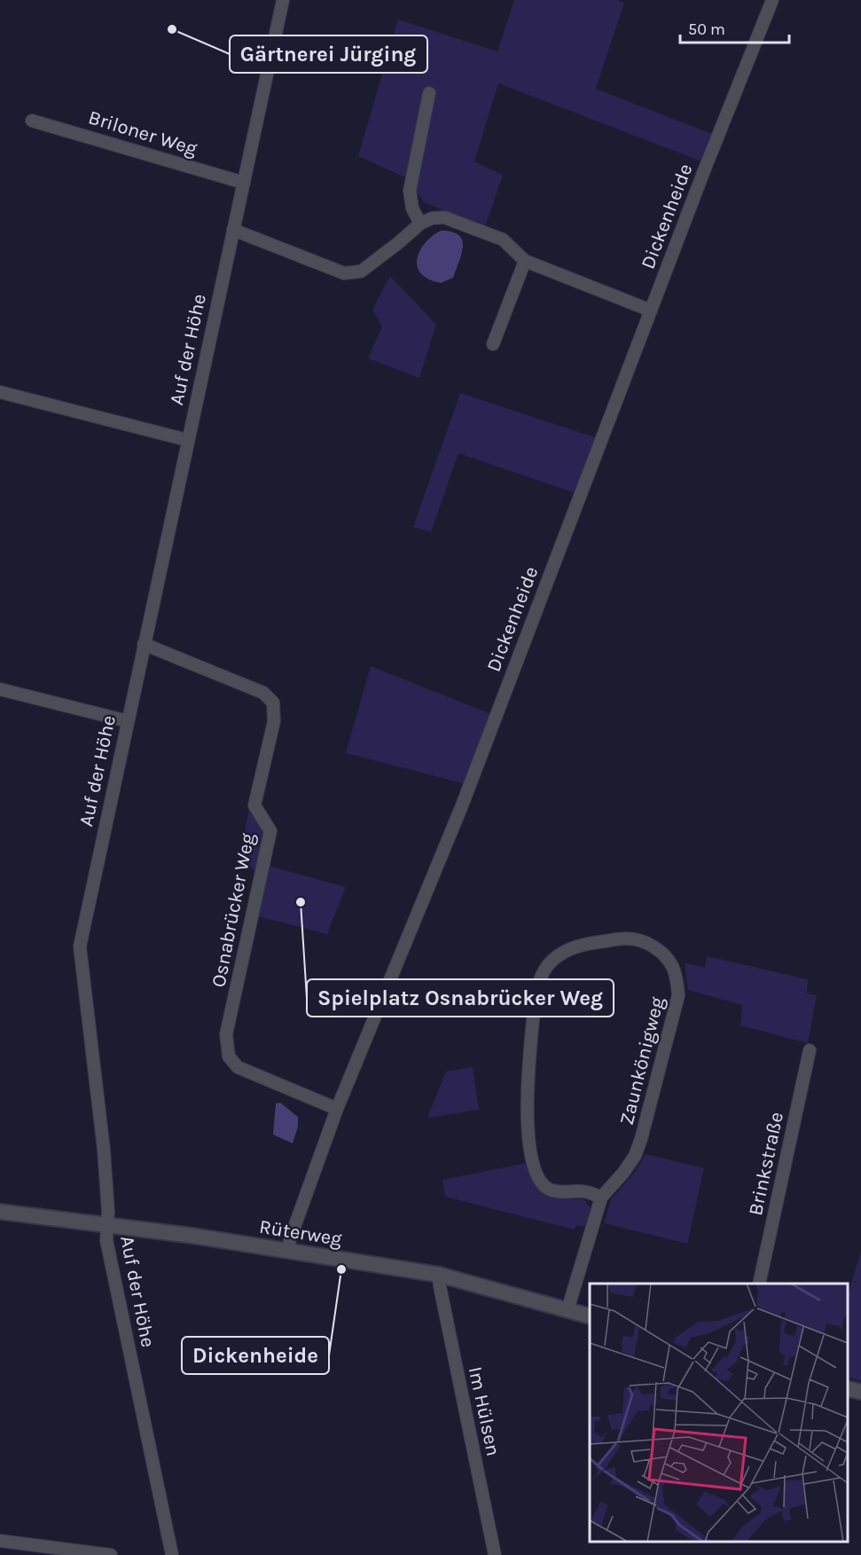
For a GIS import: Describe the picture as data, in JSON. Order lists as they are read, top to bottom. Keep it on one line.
{"streets":{"street":["Briloner Weg","Dickenheide","Auf der Höhe","Osnabrücker Weg","Zaunkönigweg","Brinkstraße","Rüterweg","Im Hülsen"]},"crossings":[["Briloner Weg","Auf der Höhe"],["Dickenheide","Osnabrücker Weg"],["Dickenheide","Rüterweg"],["Auf der Höhe","Osnabrücker Weg"],["Auf der Höhe","Rüterweg"],["Zaunkönigweg","Rüterweg"],["Rüterweg","Im Hülsen"]],"places":["Gärtnerei Jürging","Spielplatz Osnabrücker Weg","Dickenheide"],"scale_bar":"50 m"}
